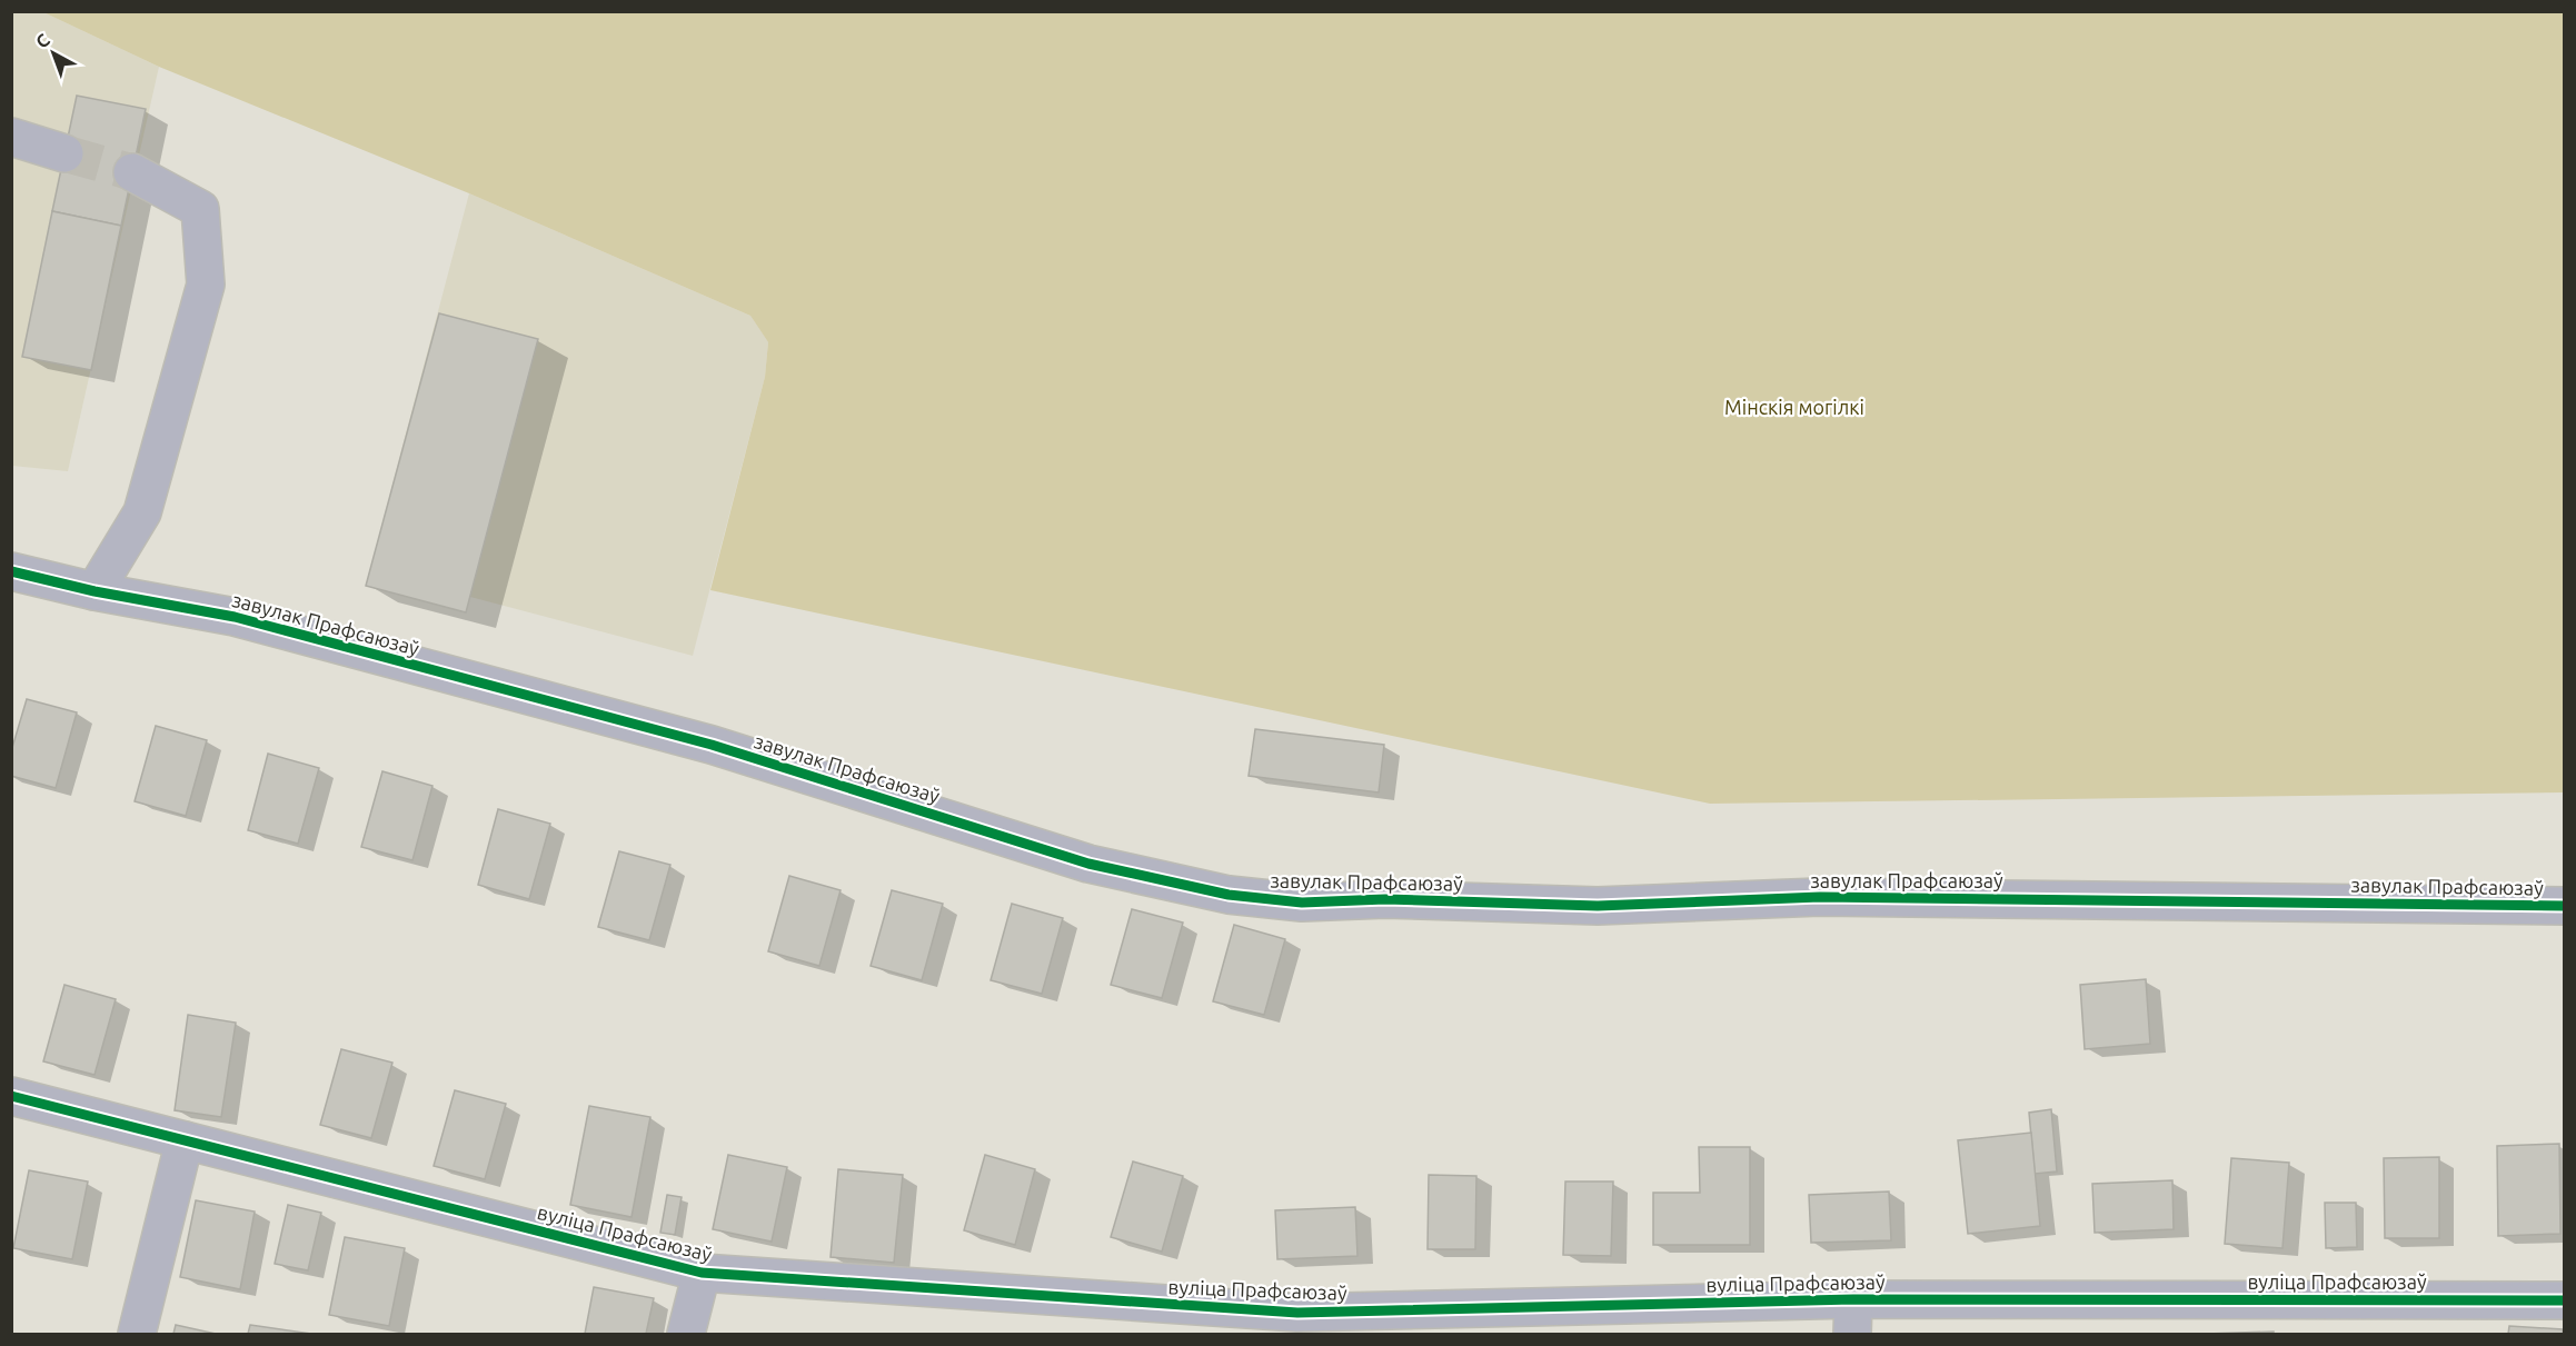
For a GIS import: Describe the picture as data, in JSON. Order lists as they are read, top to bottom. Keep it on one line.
{"streets":{"street":["завулак Прафсаюзаў","вуліца Прафсаюзаў"]},"parks":["Мінскія могілкі"],"north":"top left"}
